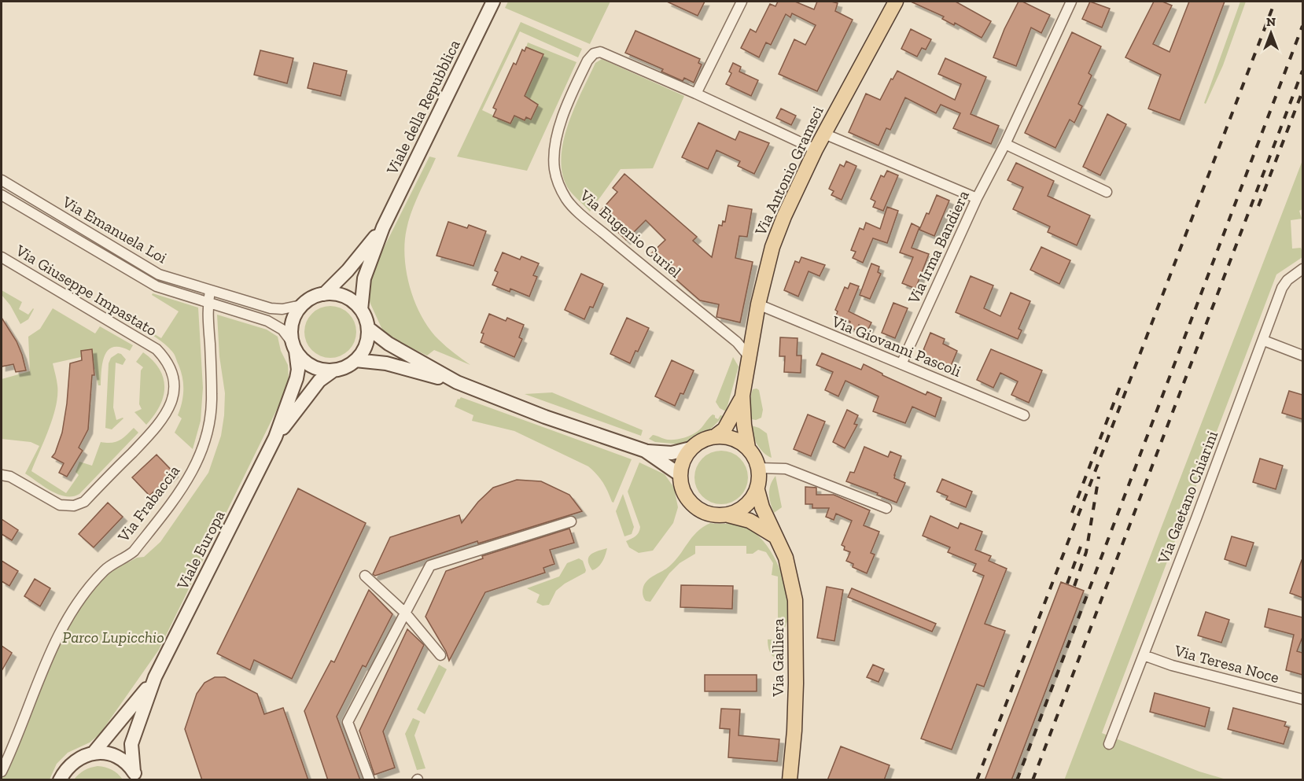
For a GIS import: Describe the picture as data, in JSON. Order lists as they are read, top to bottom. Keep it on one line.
{"streets":{"main road":["Via Antonio Gramsci","Via Galliera"],"street":["Viale della Repubblica","Via Emanuela Loi","Via Eugenio Curiel","Via Irma Bandiera","Via Giuseppe Impastato","Via Giovanni Pascoli","Via Gaetano Chiarini","Via Frabaccia","Viale Europa","Via Teresa Noce"]},"crossings":[["Viale della Repubblica","Via Emanuela Loi"],["Viale della Repubblica","Viale Europa"],["Via Antonio Gramsci","Via Eugenio Curiel"],["Via Antonio Gramsci","Via Giovanni Pascoli"],["Via Antonio Gramsci","Via Galliera"],["Via Emanuela Loi","Via Frabaccia"],["Via Emanuela Loi","Viale Europa"],["Via Irma Bandiera","Via Giovanni Pascoli"],["Via Gaetano Chiarini","Via Teresa Noce"]],"parks":["Parco Lupicchio"],"north":"top"}
